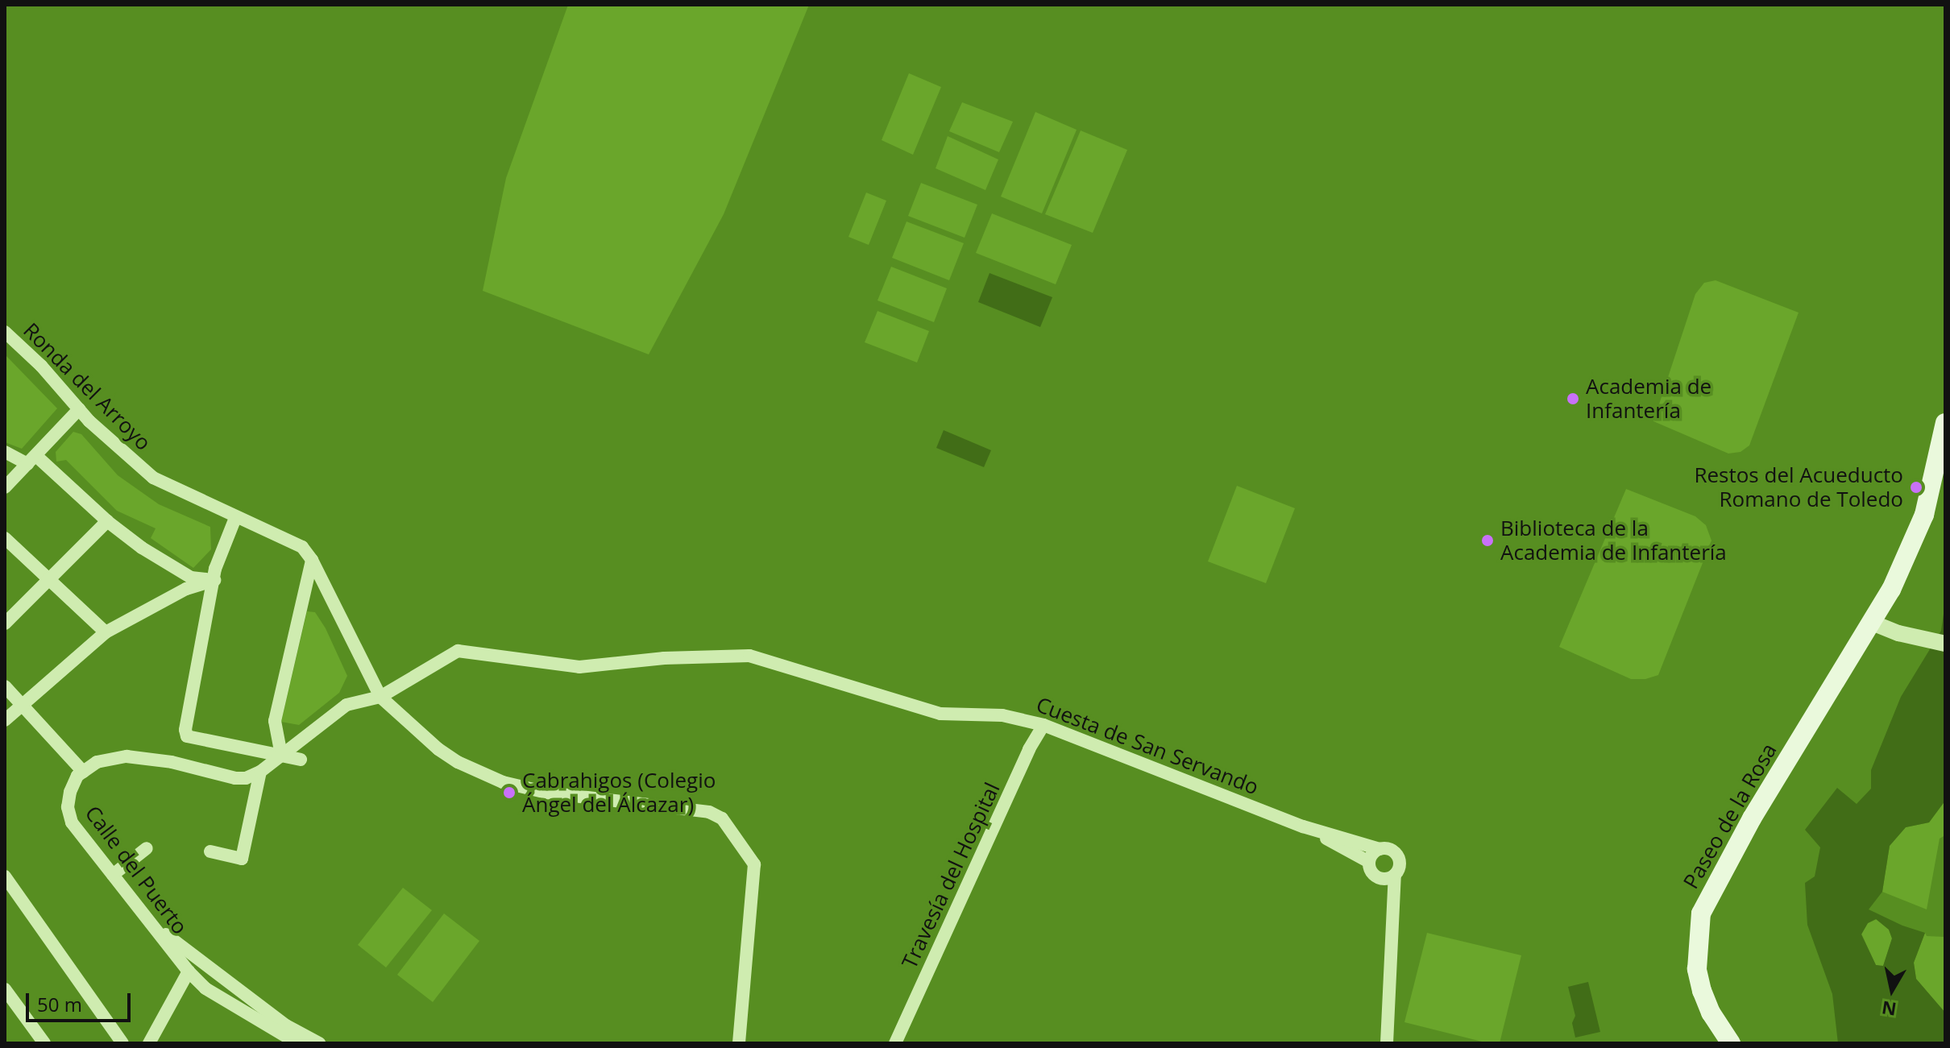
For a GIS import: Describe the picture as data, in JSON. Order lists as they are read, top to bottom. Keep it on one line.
{"streets":{"main road":["Paseo de la Rosa"],"street":["Ronda del Arroyo","Cuesta de San Servando","Calle del Puerto","Travesía del Hospital"]},"crossings":[["Ronda del Arroyo","Cuesta de San Servando"],["Cuesta de San Servando","Travesía del Hospital"]],"places":["Academia de Infantería","Restos del Acueducto Romano de Toledo","Biblioteca de la Academia de Infantería","Cabrahigos (Colegio Ángel del Álcazar)"],"scale_bar":"50 m","north":"bottom"}
